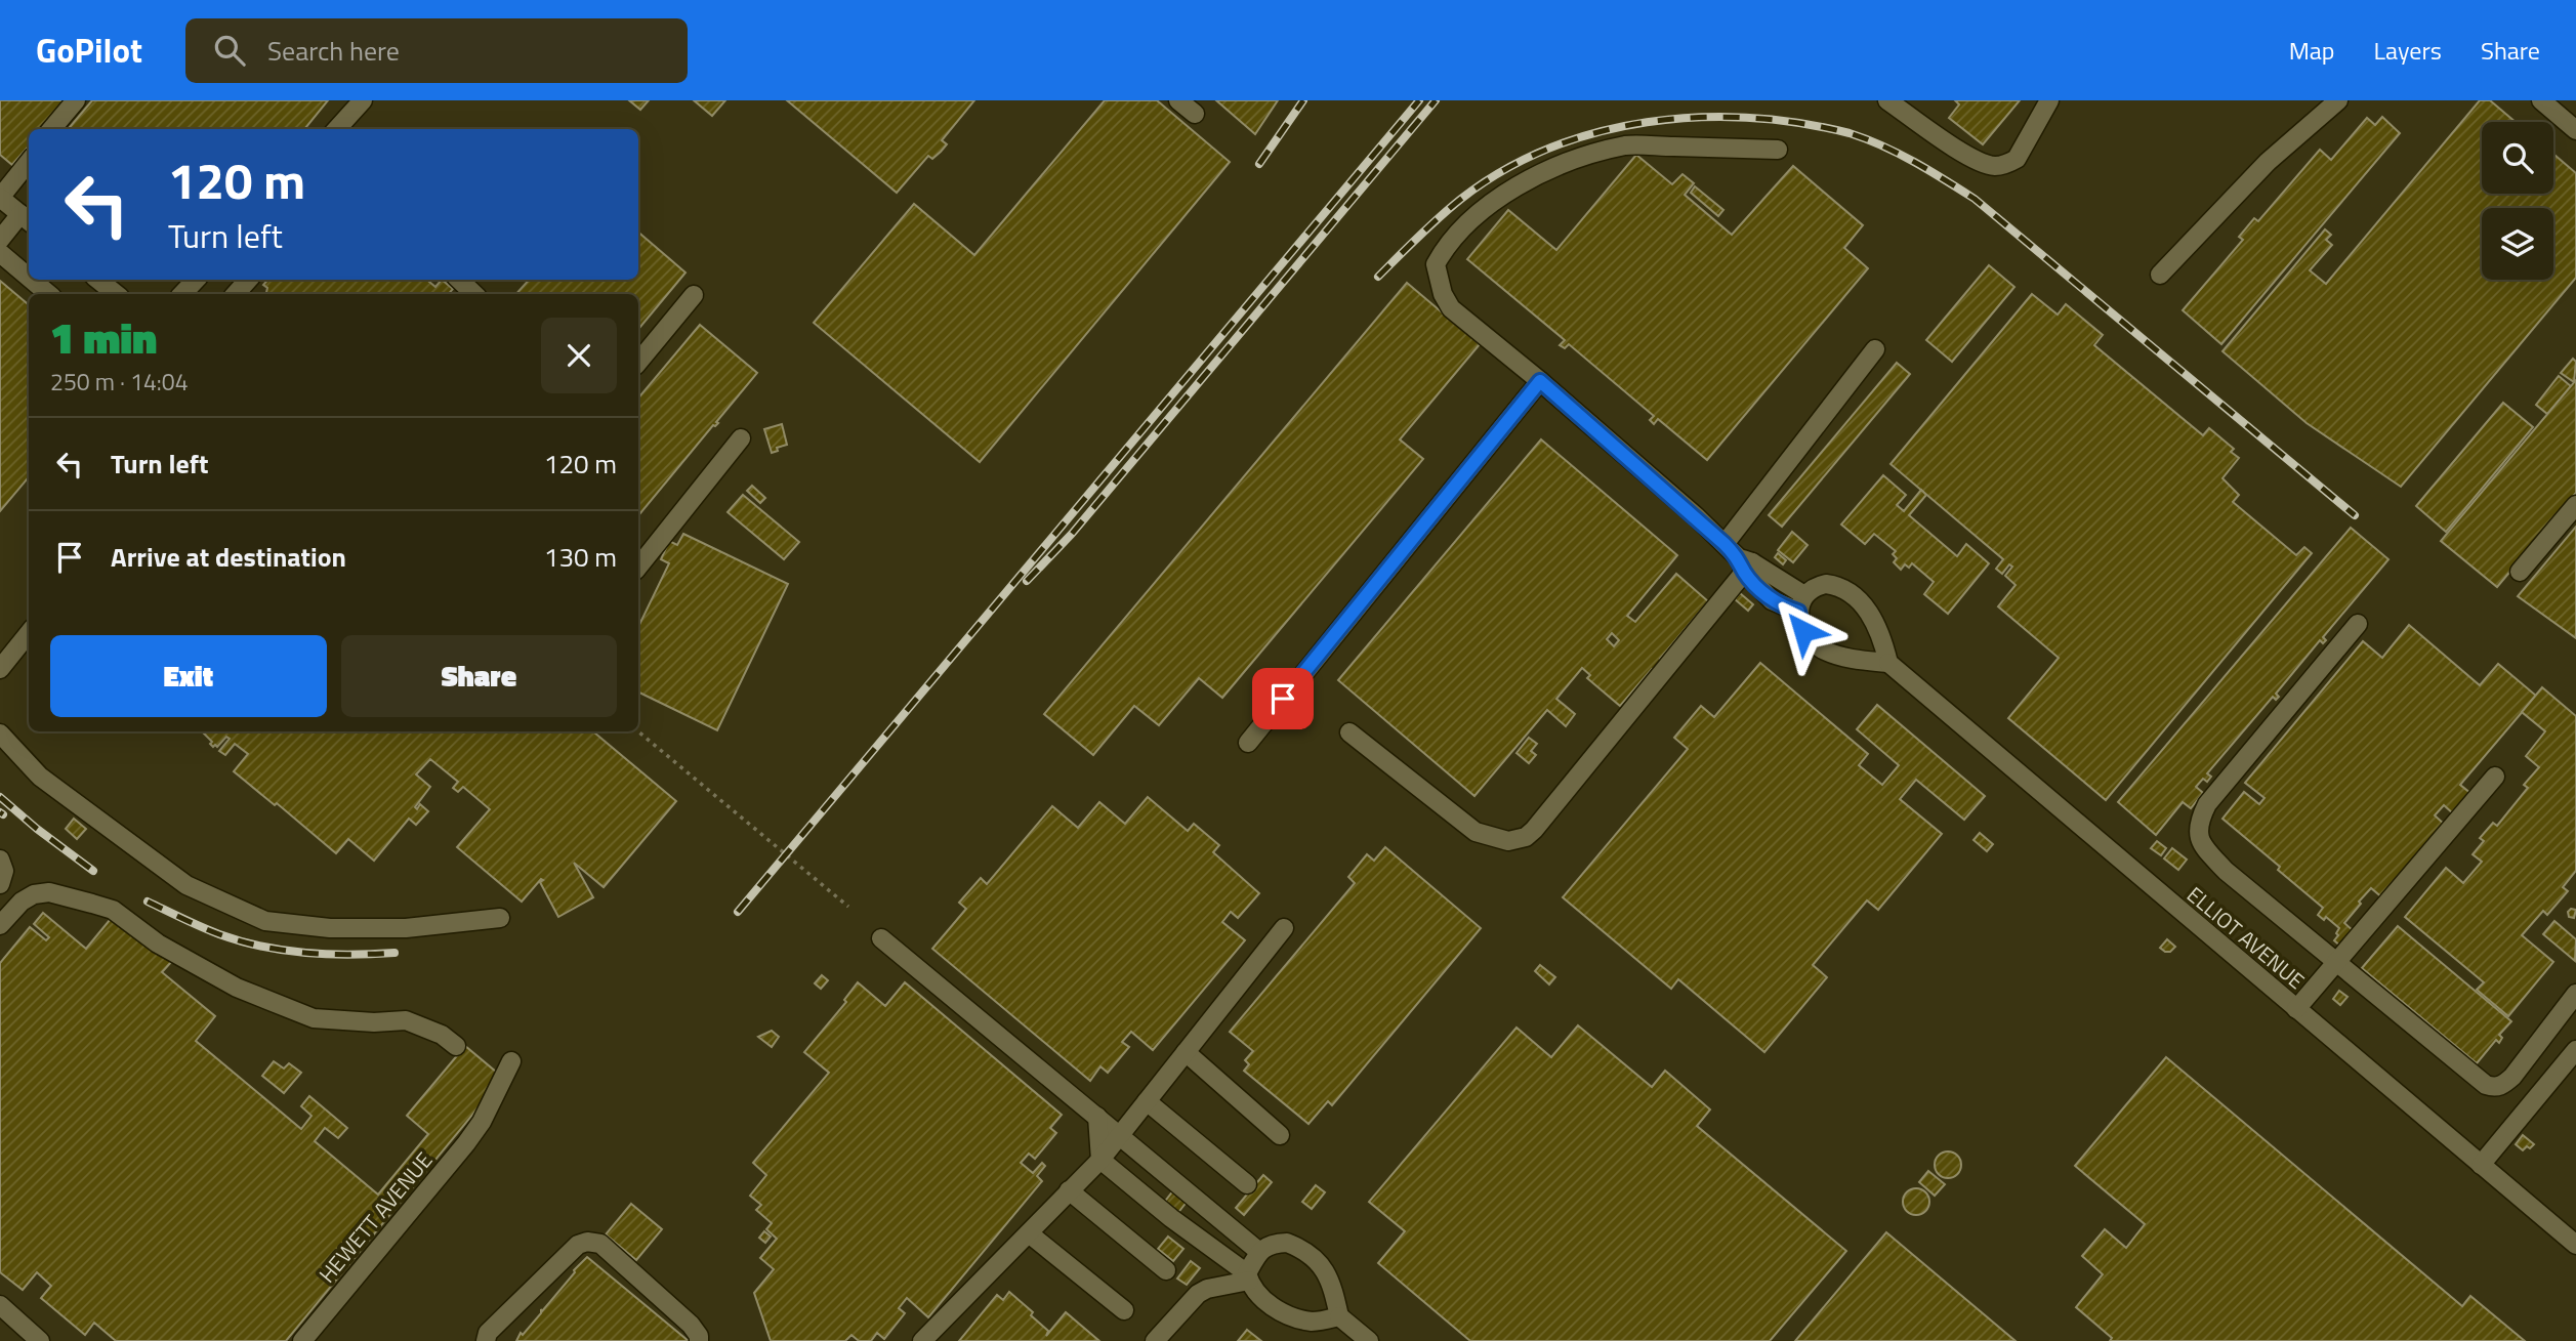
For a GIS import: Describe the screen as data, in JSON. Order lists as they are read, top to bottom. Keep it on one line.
{"streets":{"street":["ELLIOT AVENUE","HEWETT AVENUE"]},"page":{"header":"GoPilot","search":"Search here","nav":["Map","Layers","Share"],"turn":["120 m","Turn left"],"heading":["1 min","250 m · 14:04"],"list":[{"name":"Turn left","value":"120 m"},{"name":"Arrive at destination","value":"130 m"}],"buttons":["Exit","Share"]}}
